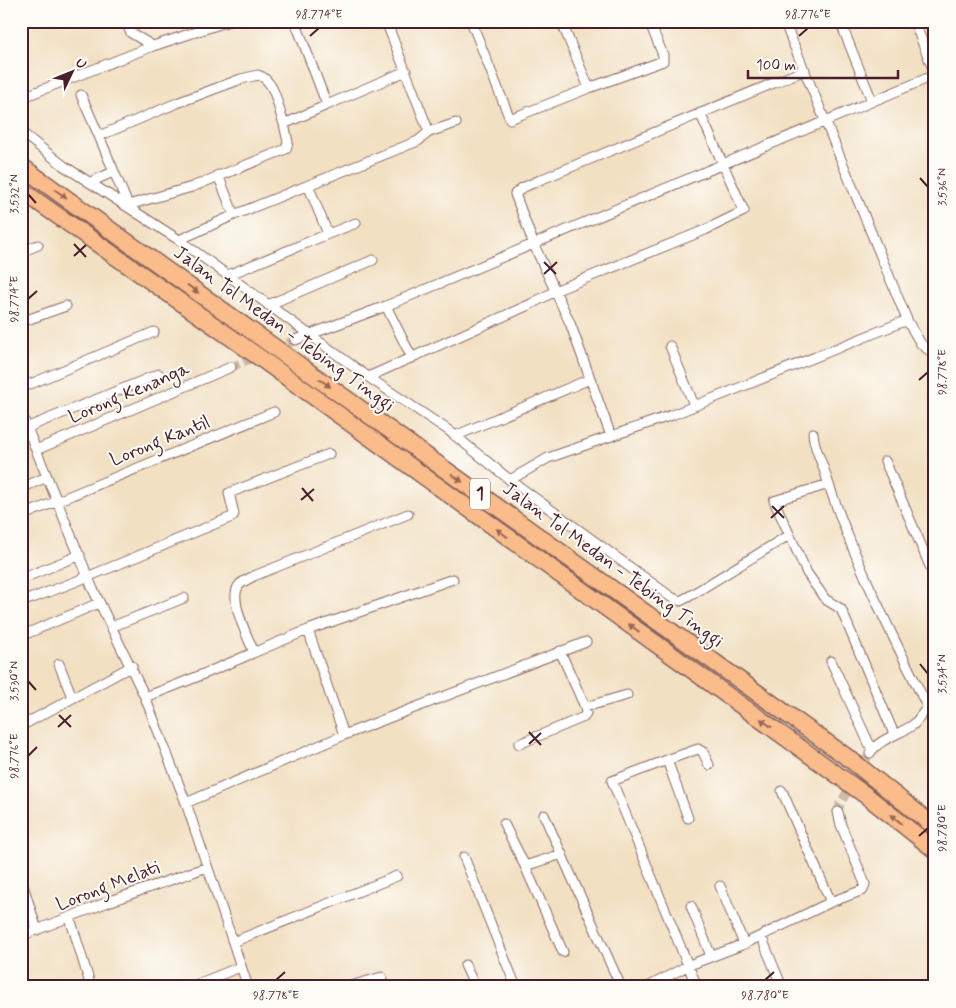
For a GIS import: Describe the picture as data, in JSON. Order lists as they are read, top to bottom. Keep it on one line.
{"streets":{"highway":["Jalan Tol Medan - Tebing Tinggi","1"],"street":["Lorong Kenanga","Lorong Kantil","Lorong Melati"]},"scale_bar":"100 m","north":"top right","coordinates":["98.774°E","98.776°E","3.536°N","3.532°N","98.778°E","3.534°N","3.530°N","98.780°E"]}
